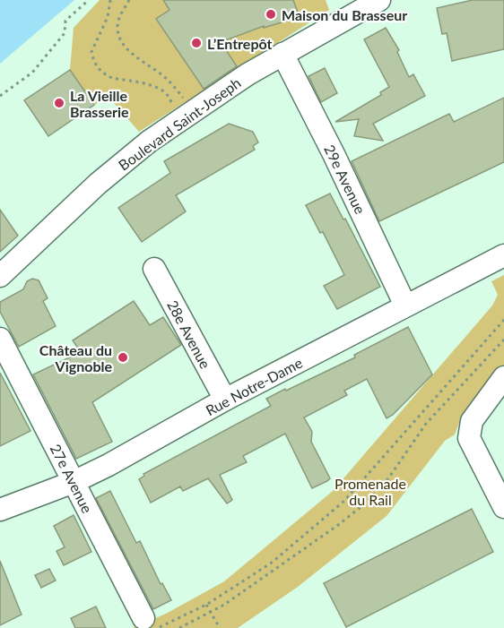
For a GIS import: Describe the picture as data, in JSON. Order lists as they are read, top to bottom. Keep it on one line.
{"streets":{"street":["Boulevard Saint-Joseph","29e Avenue","28e Avenue","Rue Notre-Dame","27e Avenue"]},"crossings":[["Boulevard Saint-Joseph","29e Avenue"],["29e Avenue","Rue Notre-Dame"],["28e Avenue","Rue Notre-Dame"],["Rue Notre-Dame","27e Avenue"]],"parks":["Promenade du Rail"],"places":["Maison du Brasseur","L’Entrepôt","La Vieille Brasserie","Château du Vignoble"]}
